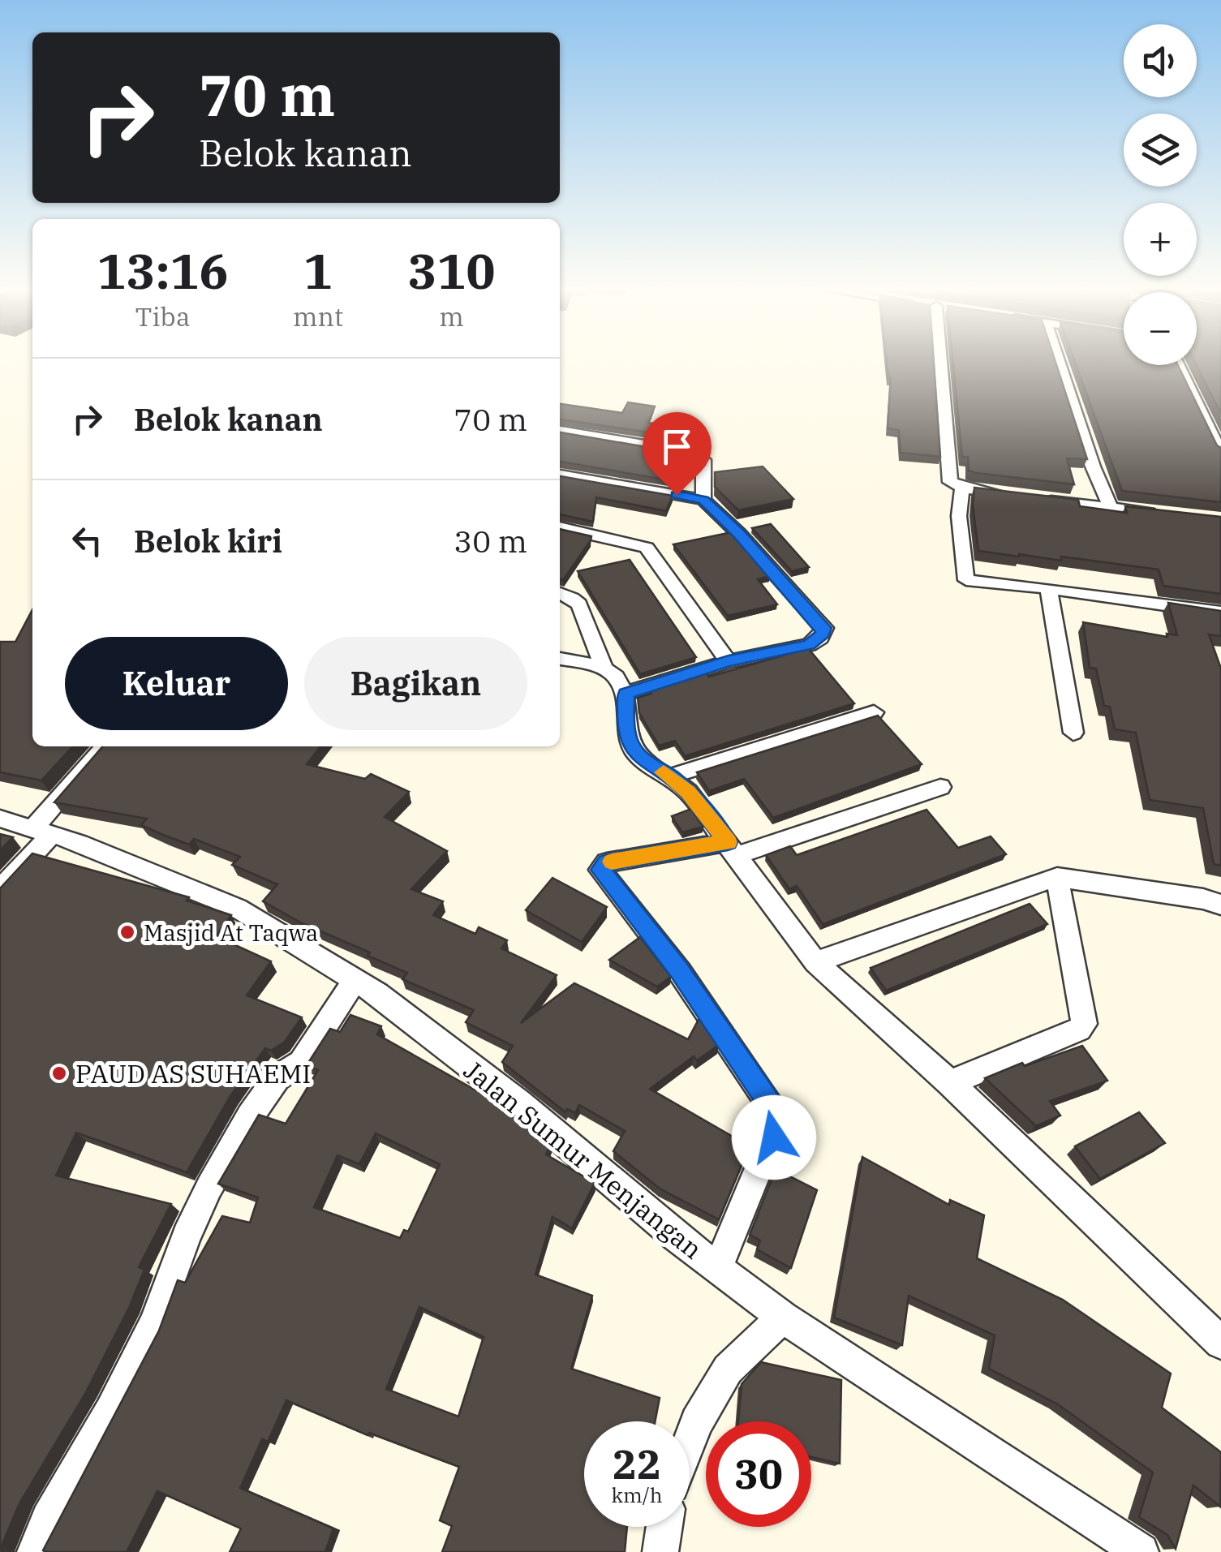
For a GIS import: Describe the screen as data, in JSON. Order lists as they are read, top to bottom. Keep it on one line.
{"streets":{"street":["Jalan Sumur Menjangan"]},"places":["Masjid At Taqwa","PAUD AS SUHAEMI"],"page":{"map_buttons":["+","−"],"turn":["70 m","Belok kanan"],"eta":["13:16","Tiba","1","mnt","310","m"],"list":[{"name":"Belok kanan","value":"70 m"},{"name":"Belok kiri","value":"30 m"}],"buttons":["Keluar","Bagikan"],"speed":"22 km/h","limit":"30"}}
